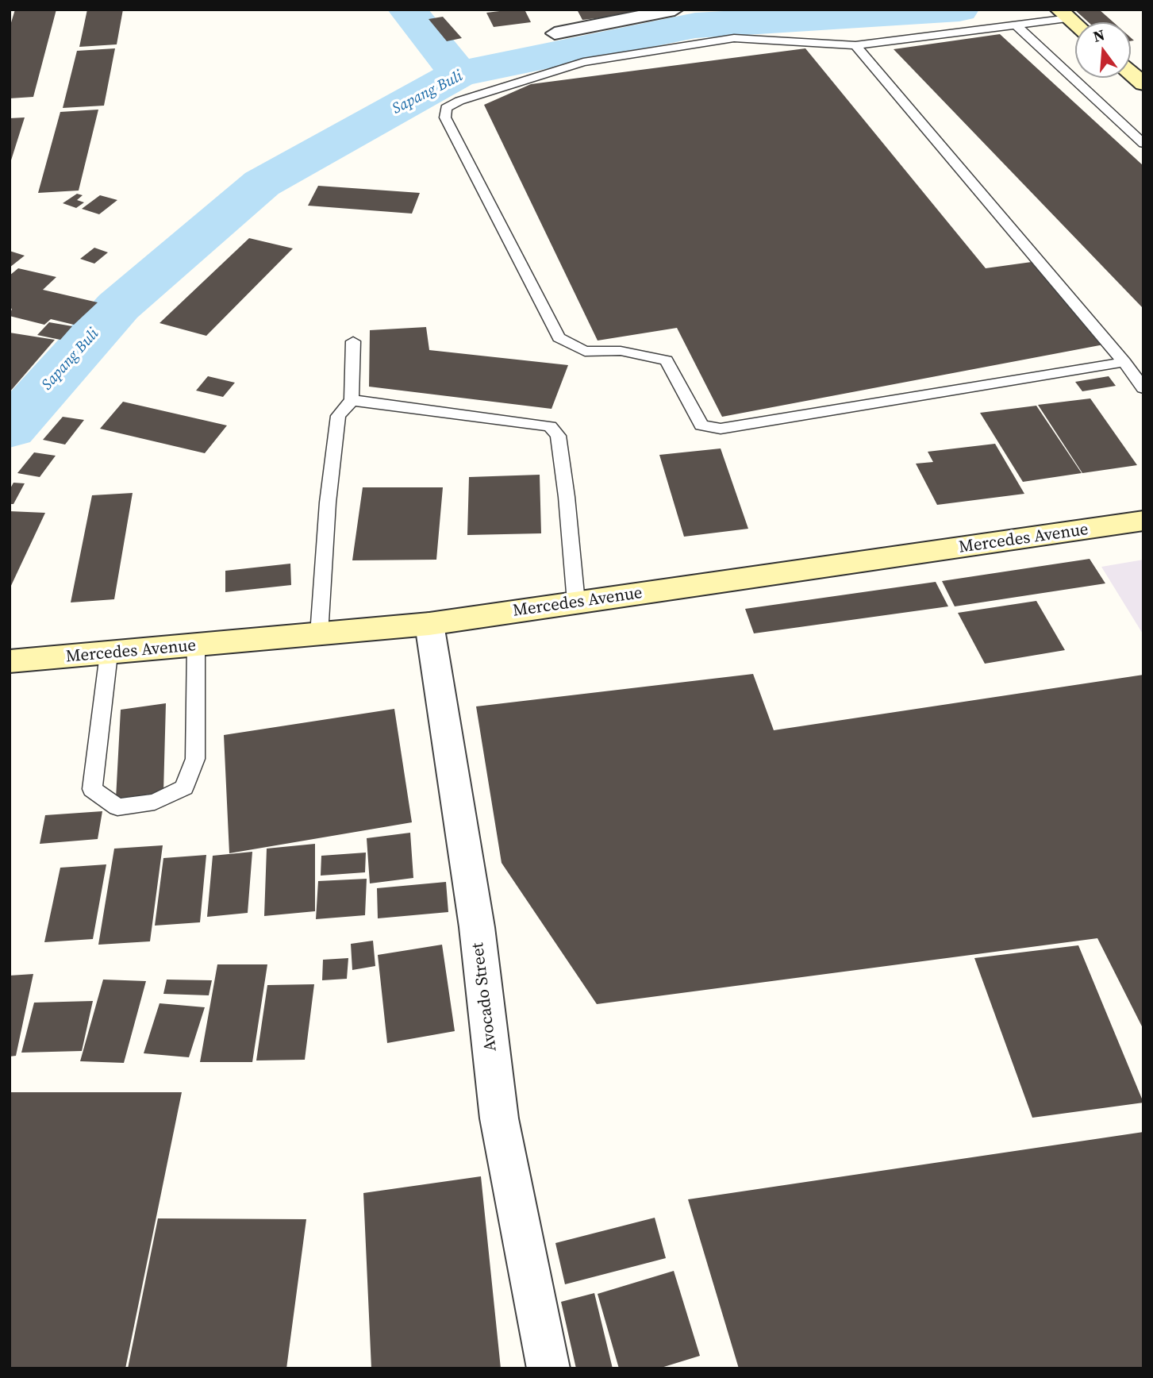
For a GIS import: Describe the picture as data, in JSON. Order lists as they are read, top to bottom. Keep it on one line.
{"streets":{"main road":["Mercedes Avenue"],"street":["Avocado Street"]},"crossings":[["Mercedes Avenue","Avocado Street"]],"water":["Sapang Buli"],"north":"top"}
